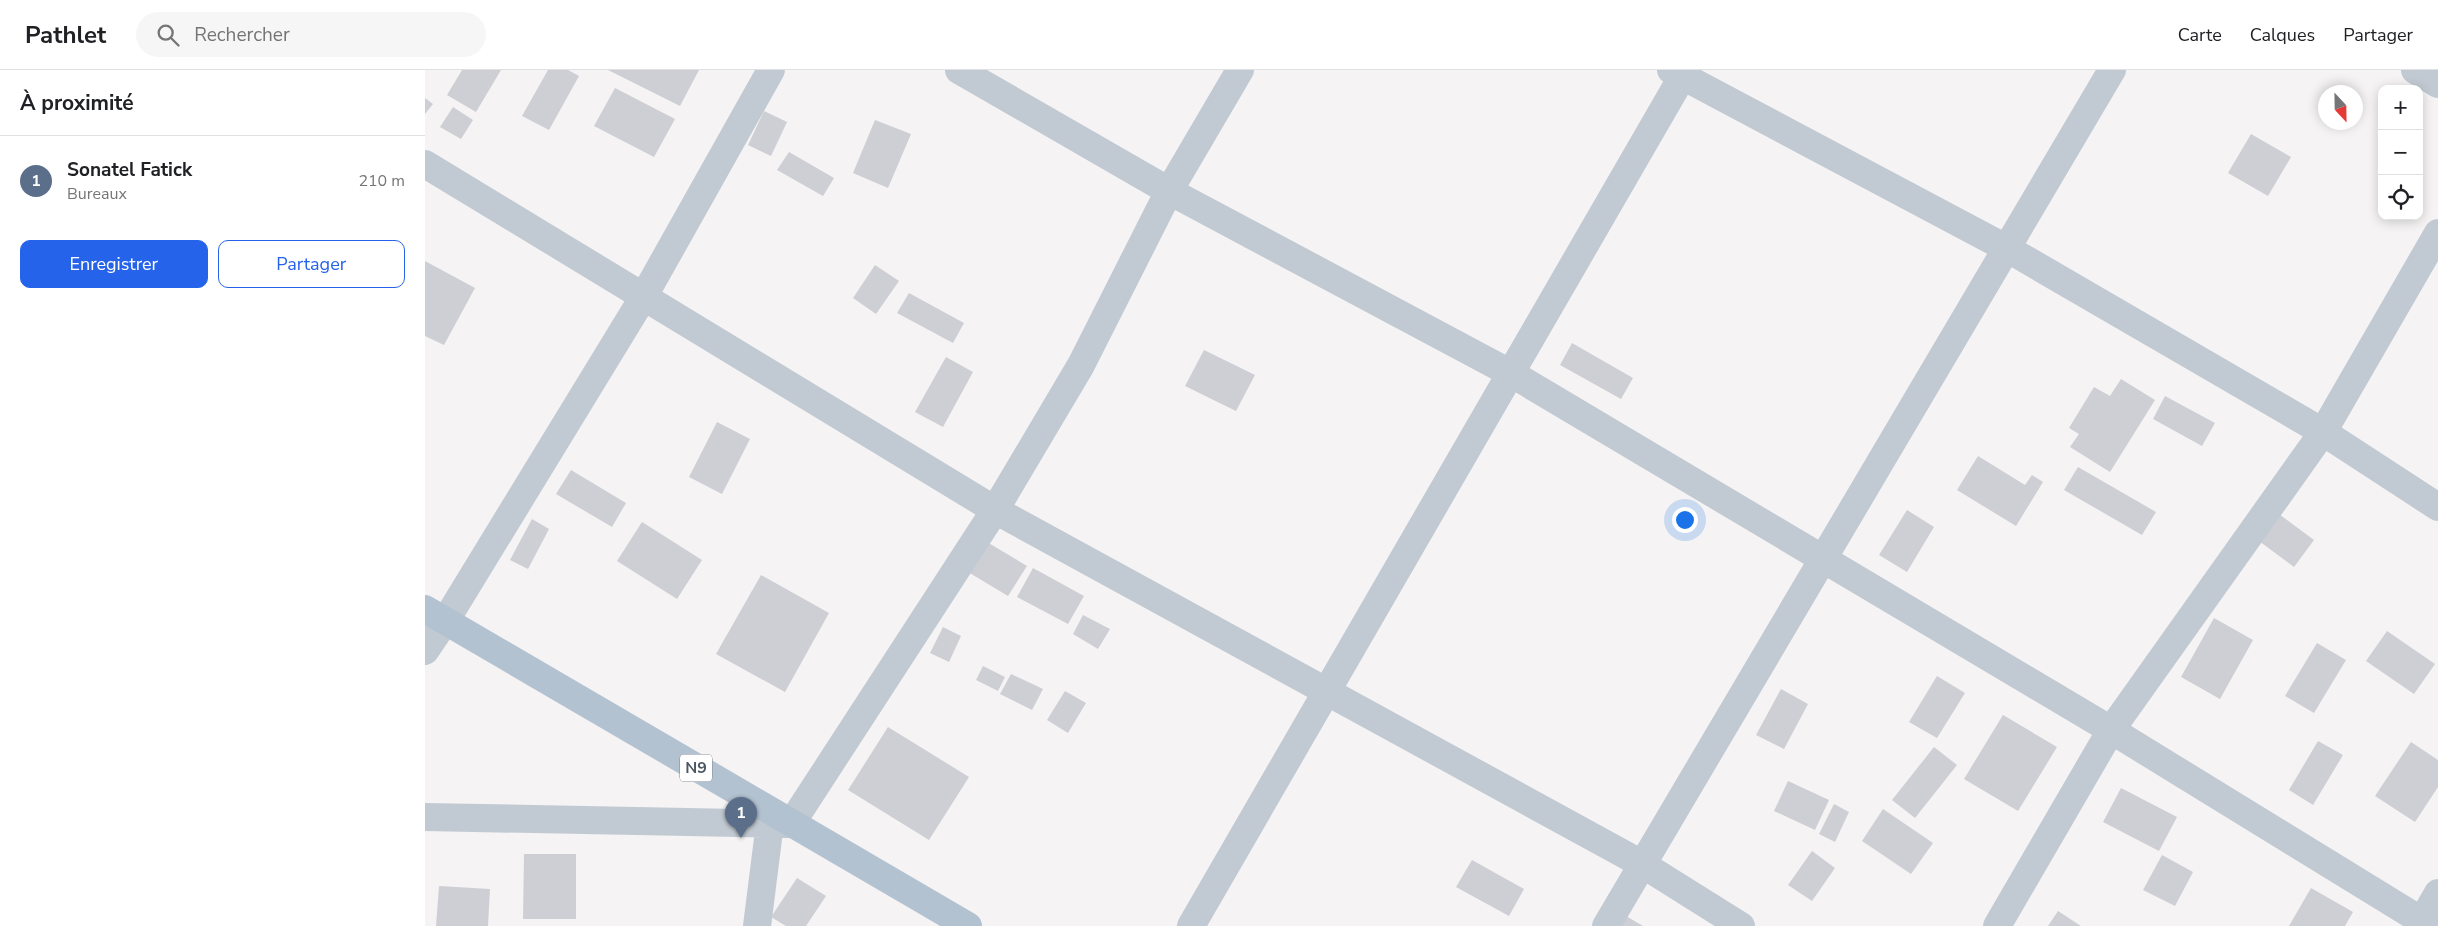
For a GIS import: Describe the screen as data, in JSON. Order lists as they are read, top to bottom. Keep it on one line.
{"streets":{"main road":["N9"]},"north":"bottom","page":{"header":"Pathlet","search":"Rechercher","nav":["Carte","Calques","Partager"],"heading":"À proximité","map_buttons":["+","−"],"list":[{"mark":"1","name":"Sonatel Fatick","note":"Bureaux","value":"210 m"}],"buttons":["Enregistrer","Partager"],"pins":"1"}}
